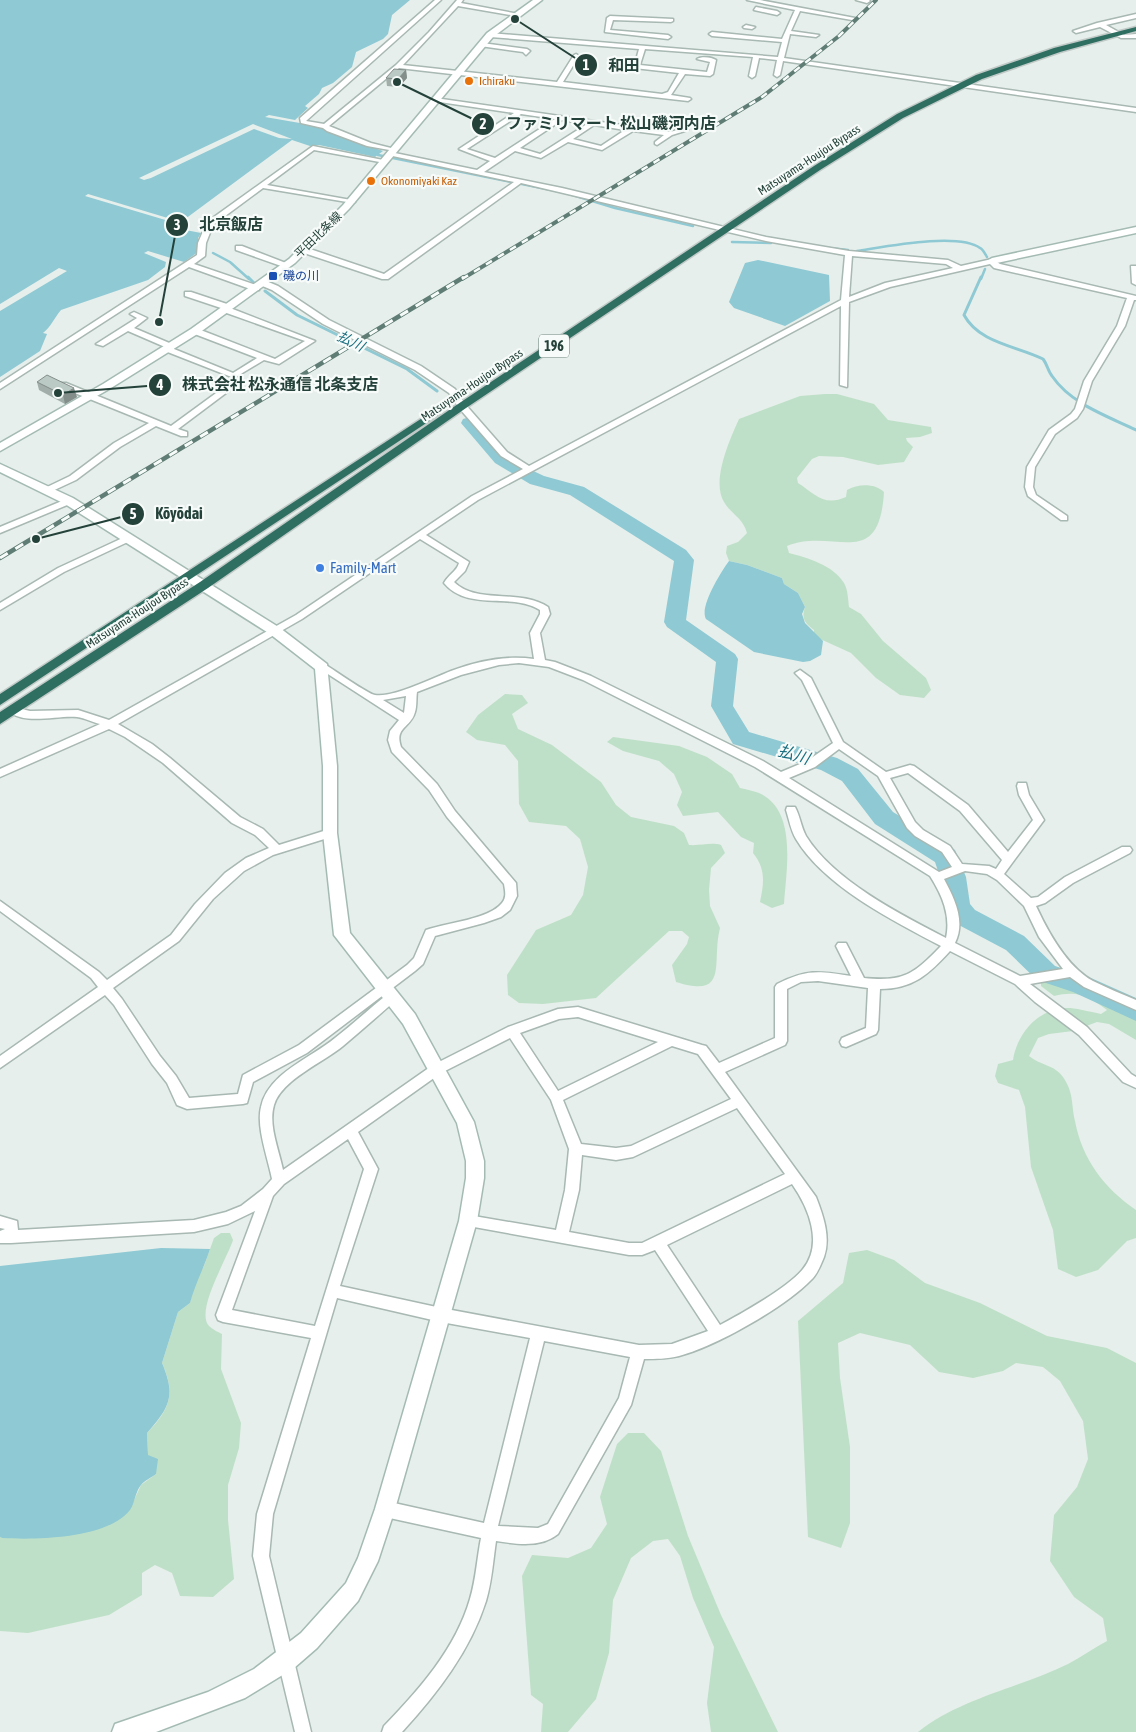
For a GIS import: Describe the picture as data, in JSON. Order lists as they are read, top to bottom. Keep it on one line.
{"streets":{"highway":["Matsuyama-Houjou Bypass","196"],"street":["平田北条線"]},"water":["払川"],"places":{"other":["和田","Ichiraku","ファミリマート 松山磯河内店","Okonomiyaki Kaz","北京飯店","株式会社 松永通信 北条支店","Kōyōdai","Family-Mart"],"transit":["磯の川"]}}
